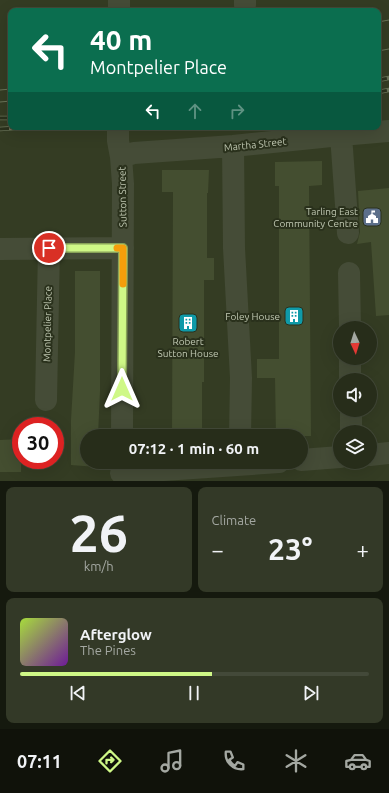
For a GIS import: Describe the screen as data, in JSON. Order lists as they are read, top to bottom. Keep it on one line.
{"streets":{"street":["Martha Street","Sutton Street","Montpelier Place"]},"crossings":[["Martha Street","Sutton Street"]],"places":{"public building":["Tarling East Community Centre"],"building":["Foley House","Robert Sutton House"]},"north":"bottom","page":{"turn":["40 m","Montpelier Place"],"limit":"30","trip":"07:12 · 1 min · 60 m","tile":[["26","km/h"],"Climate"],"heat":["−","23°","+"],"song":["Afterglow","The Pines"],"tabs":"07:11"}}
